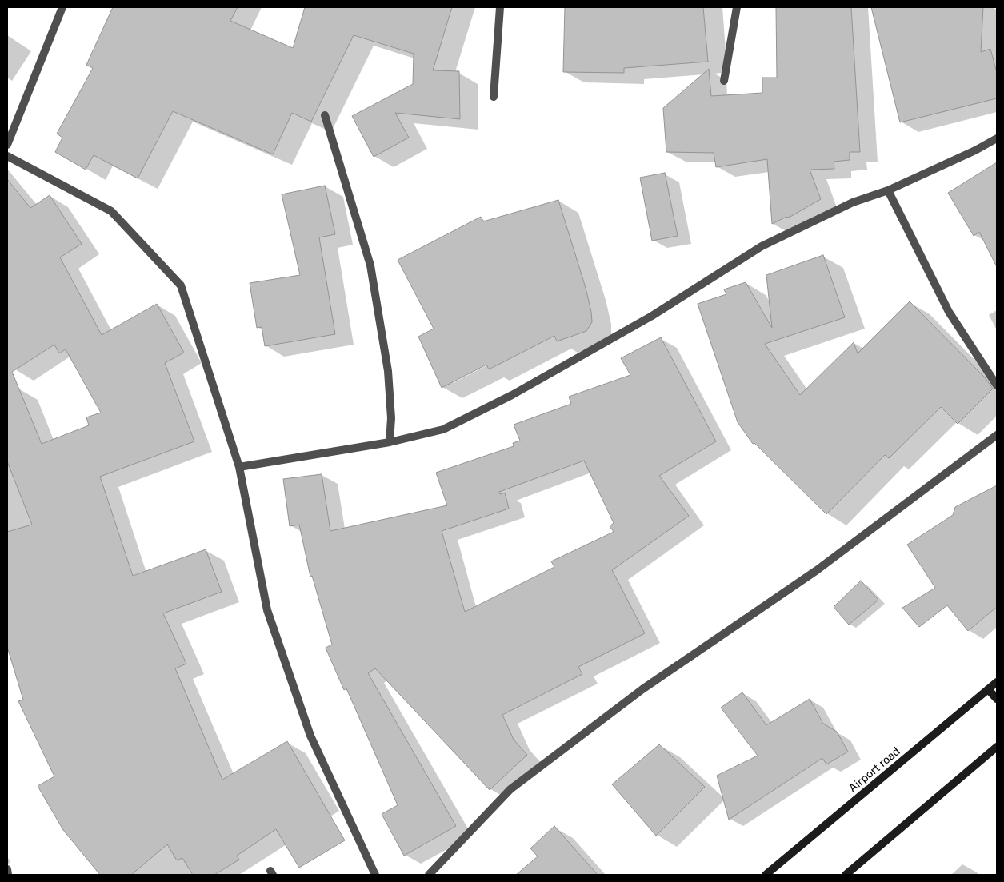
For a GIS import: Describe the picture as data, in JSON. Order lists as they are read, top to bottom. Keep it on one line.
{"streets":{"main road":["Airport road"]}}
